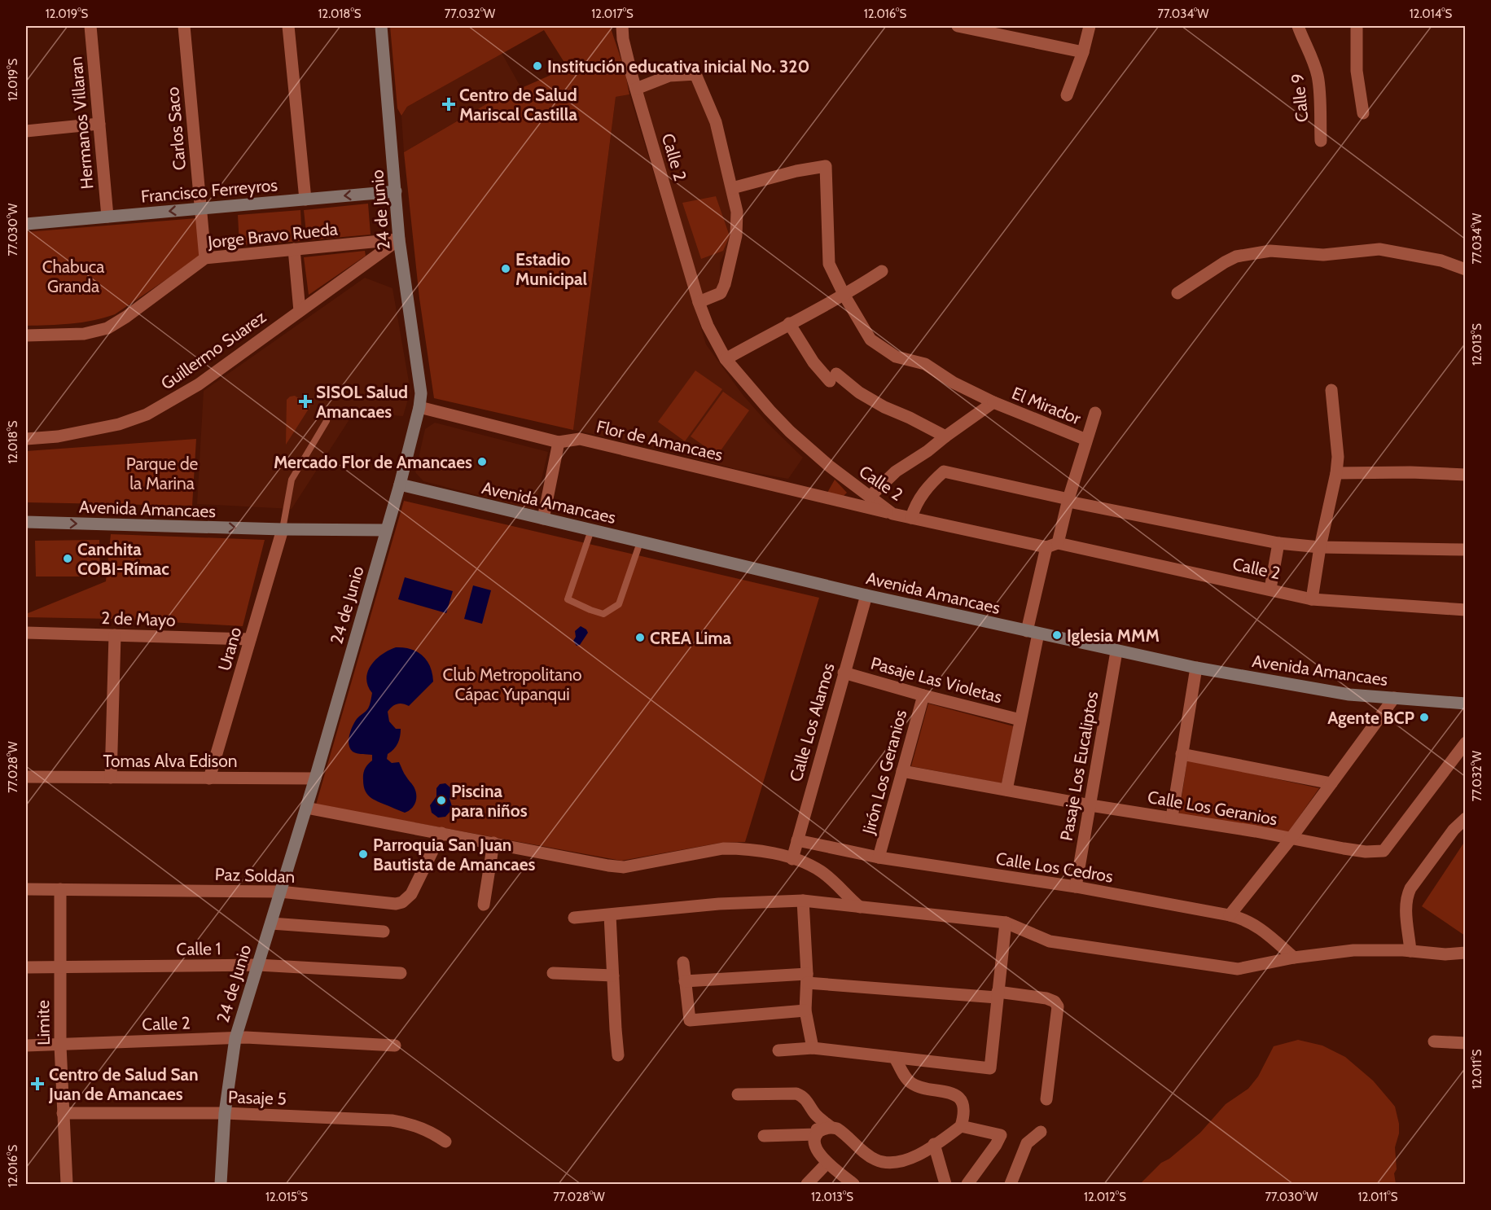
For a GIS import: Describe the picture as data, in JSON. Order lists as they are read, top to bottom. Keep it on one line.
{"streets":{"street":["Calle 9","Hermanos Villaran","Carlos Saco","Calle 2","Francisco Ferreyros","24 de Junio","Jorge Bravo Rueda","Guillermo Suarez","El Mirador","Flor de Amancaes","Avenida Amancaes","2 de Mayo","Urano","Pasaje Las Violetas","Calle Los Alamos","Tomas Alva Edison","Pasaje Los Eucaliptos","Jirón Los Geranios","Calle Los Geranios","Calle Los Cedros","Paz Soldan","Calle 1","Limite","Pasaje 5"]},"crossings":[["Hermanos Villaran","Francisco Ferreyros"],["Carlos Saco","Francisco Ferreyros"],["Carlos Saco","Jorge Bravo Rueda"],["Calle 2","24 de Junio"],["Calle 2","Flor de Amancaes"],["Calle 2","Limite"],["Francisco Ferreyros","24 de Junio"],["24 de Junio","Jorge Bravo Rueda"],["24 de Junio","Guillermo Suarez"],["24 de Junio","Flor de Amancaes"],["24 de Junio","Avenida Amancaes"],["24 de Junio","Tomas Alva Edison"],["24 de Junio","Paz Soldan"],["24 de Junio","Calle 1"],["24 de Junio","Pasaje 5"],["Jorge Bravo Rueda","Guillermo Suarez"],["Avenida Amancaes","Urano"],["Avenida Amancaes","Calle Los Alamos"],["Avenida Amancaes","Pasaje Los Eucaliptos"],["2 de Mayo","Urano"],["Urano","Tomas Alva Edison"],["Pasaje Las Violetas","Calle Los Alamos"],["Pasaje Las Violetas","Jirón Los Geranios"],["Calle Los Alamos","Calle Los Cedros"],["Pasaje Los Eucaliptos","Calle Los Geranios"],["Pasaje Los Eucaliptos","Calle Los Cedros"],["Jirón Los Geranios","Calle Los Geranios"],["Jirón Los Geranios","Calle Los Cedros"],["Paz Soldan","Limite"],["Calle 1","Limite"],["Limite","Pasaje 5"]],"one_way":["Francisco Ferreyros"],"parks":["Chabuca Granda","Parque de la Marina","Club Metropolitano Cápac Yupanqui"],"places":{"other":["Institución educativa inicial No. 320","Estadio Municipal","Mercado Flor de Amancaes","Canchita COBI-Rímac","Iglesia MMM","CREA Lima","Agente BCP","Piscina para niños","Parroquia San Juan Bautista de Amancaes"],"health":["Centro de Salud Mariscal Castilla","SISOL Salud Amancaes","Centro de Salud San Juan de Amancaes"]},"coordinates":["12.019°S","12.018°S","77.032°W","12.017°S","12.016°S","77.034°W","12.014°S","77.030°W","12.013°S","77.028°W","12.011°S","12.015°S","12.012°S"]}
